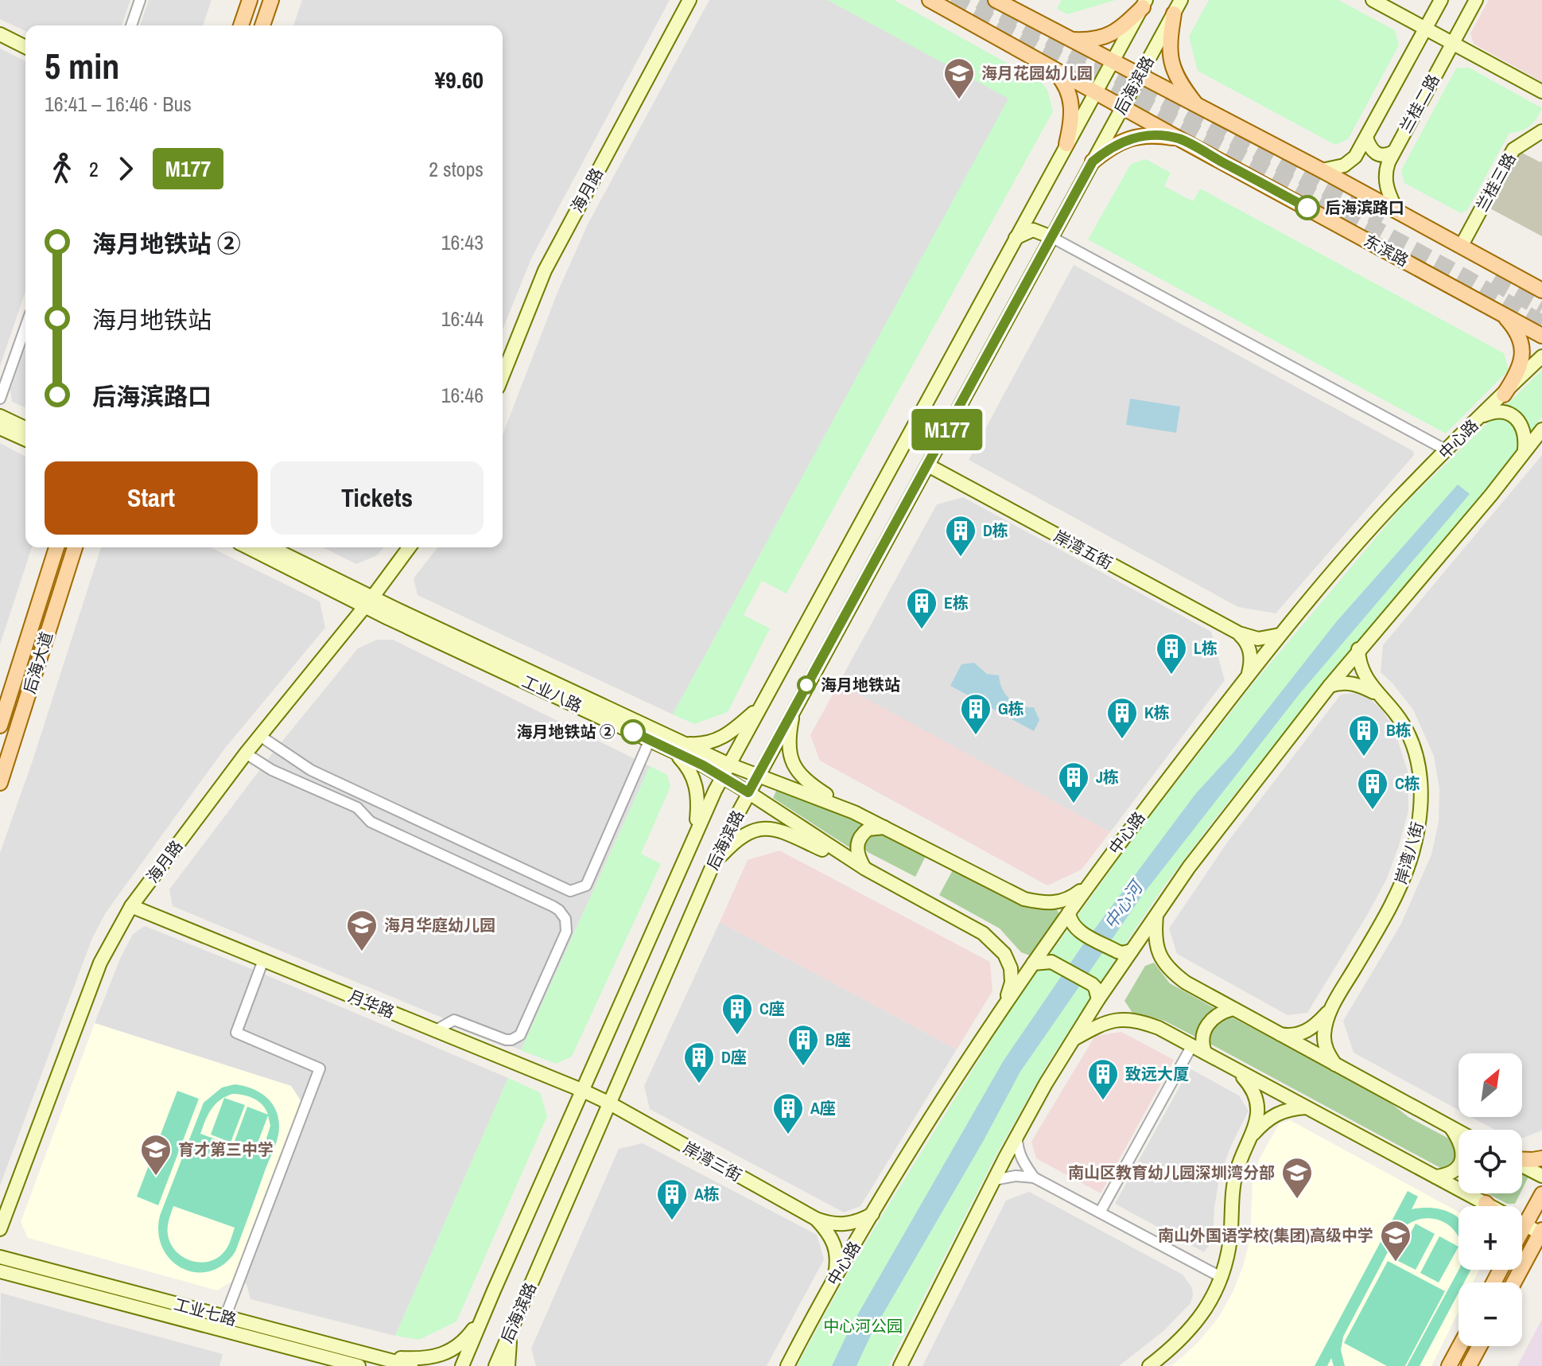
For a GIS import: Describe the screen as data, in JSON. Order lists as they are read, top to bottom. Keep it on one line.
{"streets":{"main road":["后海滨路","兰桂二路","兰桂三路","海月路","东滨路","中心路","岸湾五街","后海大道","工业八路","岸湾八街","月华路","岸湾三街","工业七路"]},"crossings":[["后海滨路","东滨路"],["后海滨路","岸湾五街"],["后海滨路","工业八路"],["后海滨路","月华路"],["后海滨路","岸湾三街"],["海月路","工业八路"],["海月路","月华路"],["中心路","工业八路"],["月华路","岸湾三街"]],"water":["中心河"],"parks":["中心河公园"],"places":{"school or university":["海月花园幼儿园","海月华庭幼儿园","育才第三中学","南山区教育幼儿园深圳湾分部","南山外国语学校(集团)高级中学"],"other":["后海滨路口","海月地铁站","海月地铁站 ②"],"building":["D栋","E栋","L栋","G栋","K栋","B栋","J栋","C栋","C座","B座","D座","致远大厦","A座","A栋"]},"lines":["bus line M177"],"north":"top right","page":{"on_map":"M177","heading":["5 min","16:41 – 16:46 · Bus","¥9.60"],"legs":["2","M177","2 stops"],"list":[{"name":"海月地铁站 ②","value":"16:43"},{"name":"海月地铁站","value":"16:44"},{"name":"后海滨路口","value":"16:46"}],"buttons":["Start","Tickets"],"map_buttons":["+","−"]}}
